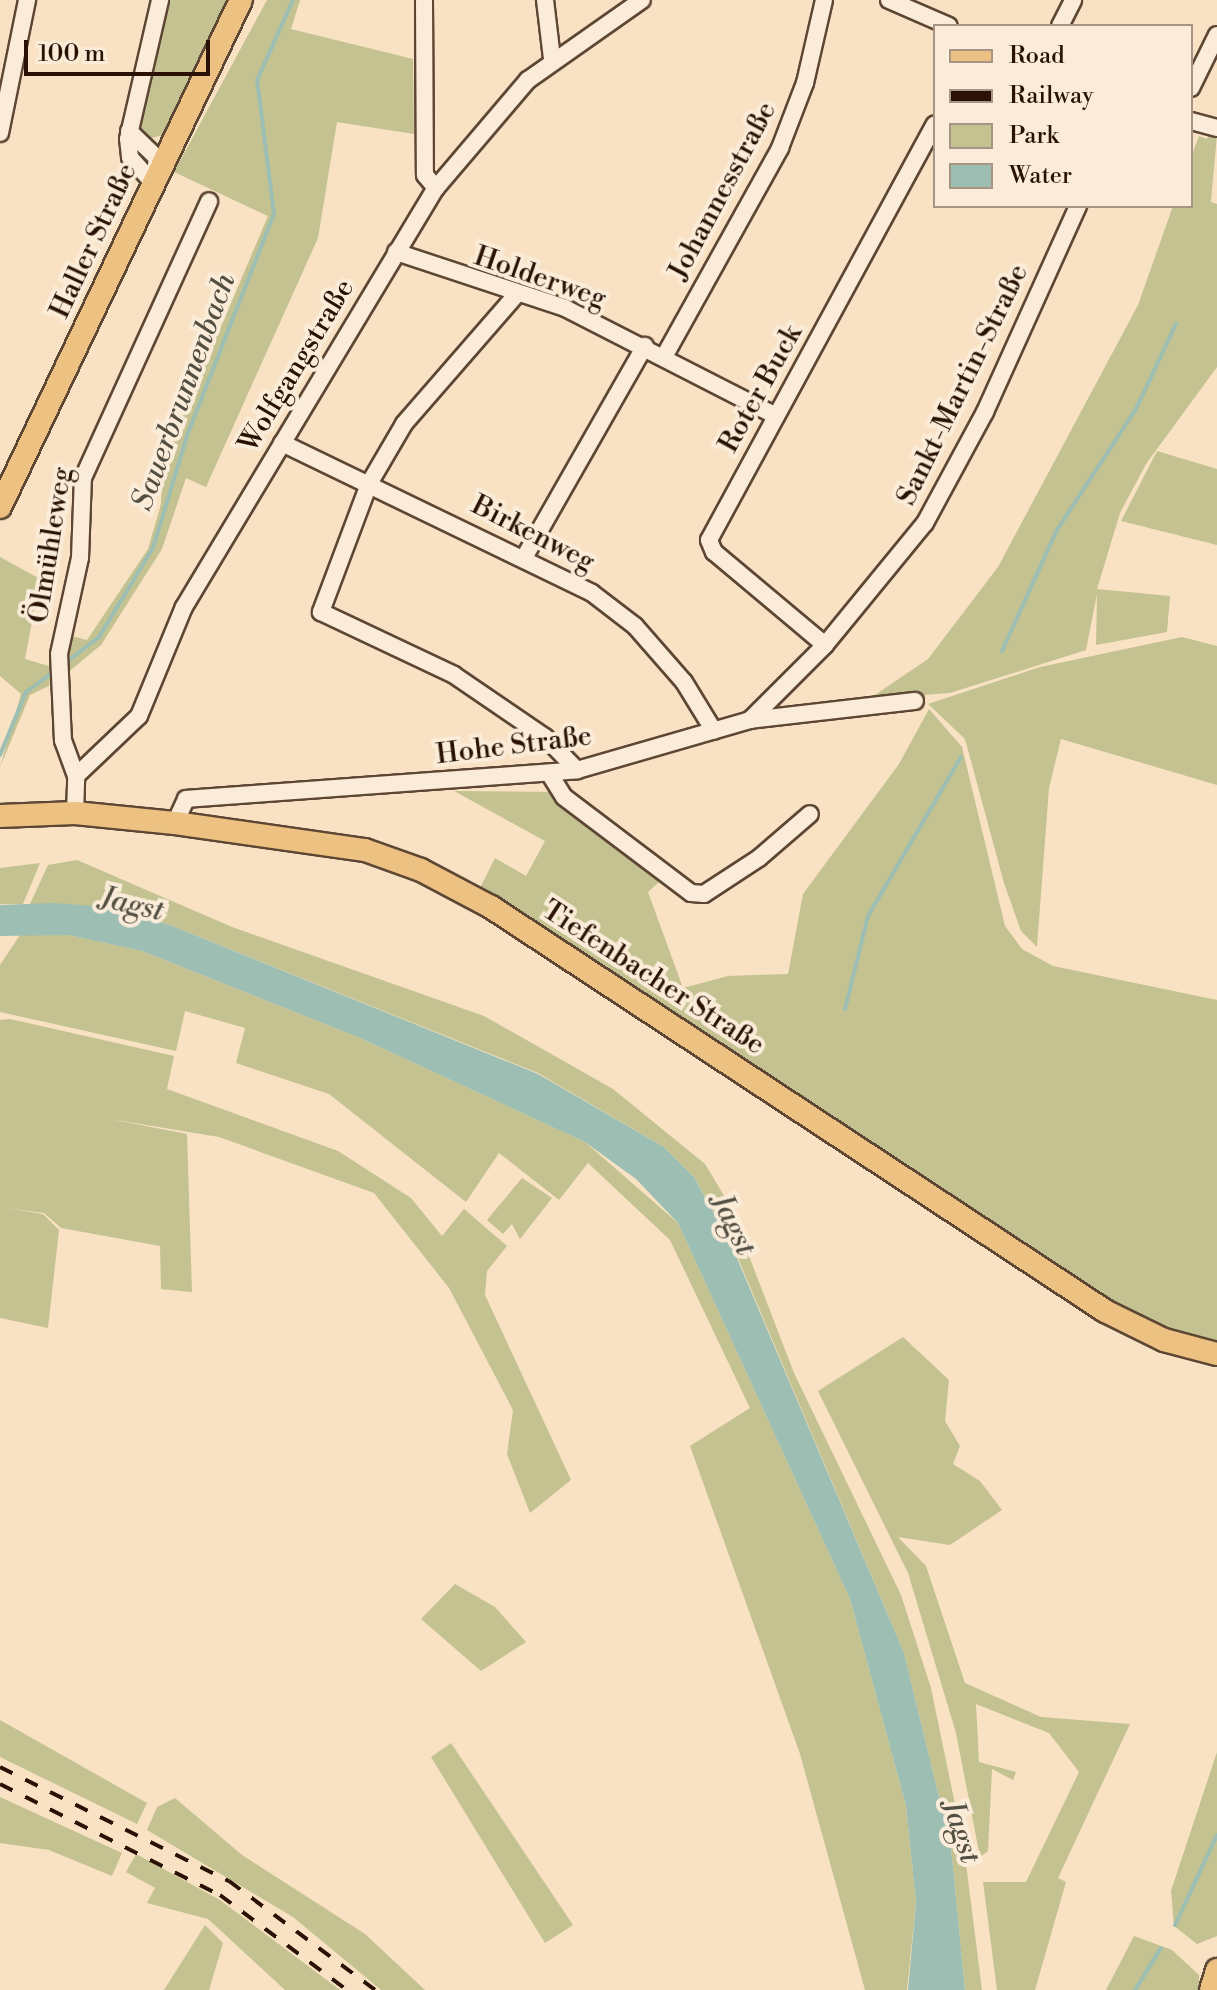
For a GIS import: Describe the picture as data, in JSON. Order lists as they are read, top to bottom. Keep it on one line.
{"streets":{"main road":["Haller Straße","Tiefenbacher Straße"],"street":["Johannesstraße","Holderweg","Wolfgangstraße","Sankt-Martin-Straße","Roter Buck","Birkenweg","Ölmühleweg","Hohe Straße"]},"crossings":[["Johannesstraße","Holderweg"],["Holderweg","Wolfgangstraße"],["Holderweg","Roter Buck"],["Wolfgangstraße","Birkenweg"],["Wolfgangstraße","Ölmühleweg"],["Sankt-Martin-Straße","Roter Buck"],["Sankt-Martin-Straße","Hohe Straße"],["Birkenweg","Hohe Straße"],["Hohe Straße","Tiefenbacher Straße"]],"water":["Sauerbrunnenbach","Jagst"],"legend":["Road","Railway","Park","Water"],"scale_bar":"100 m"}
